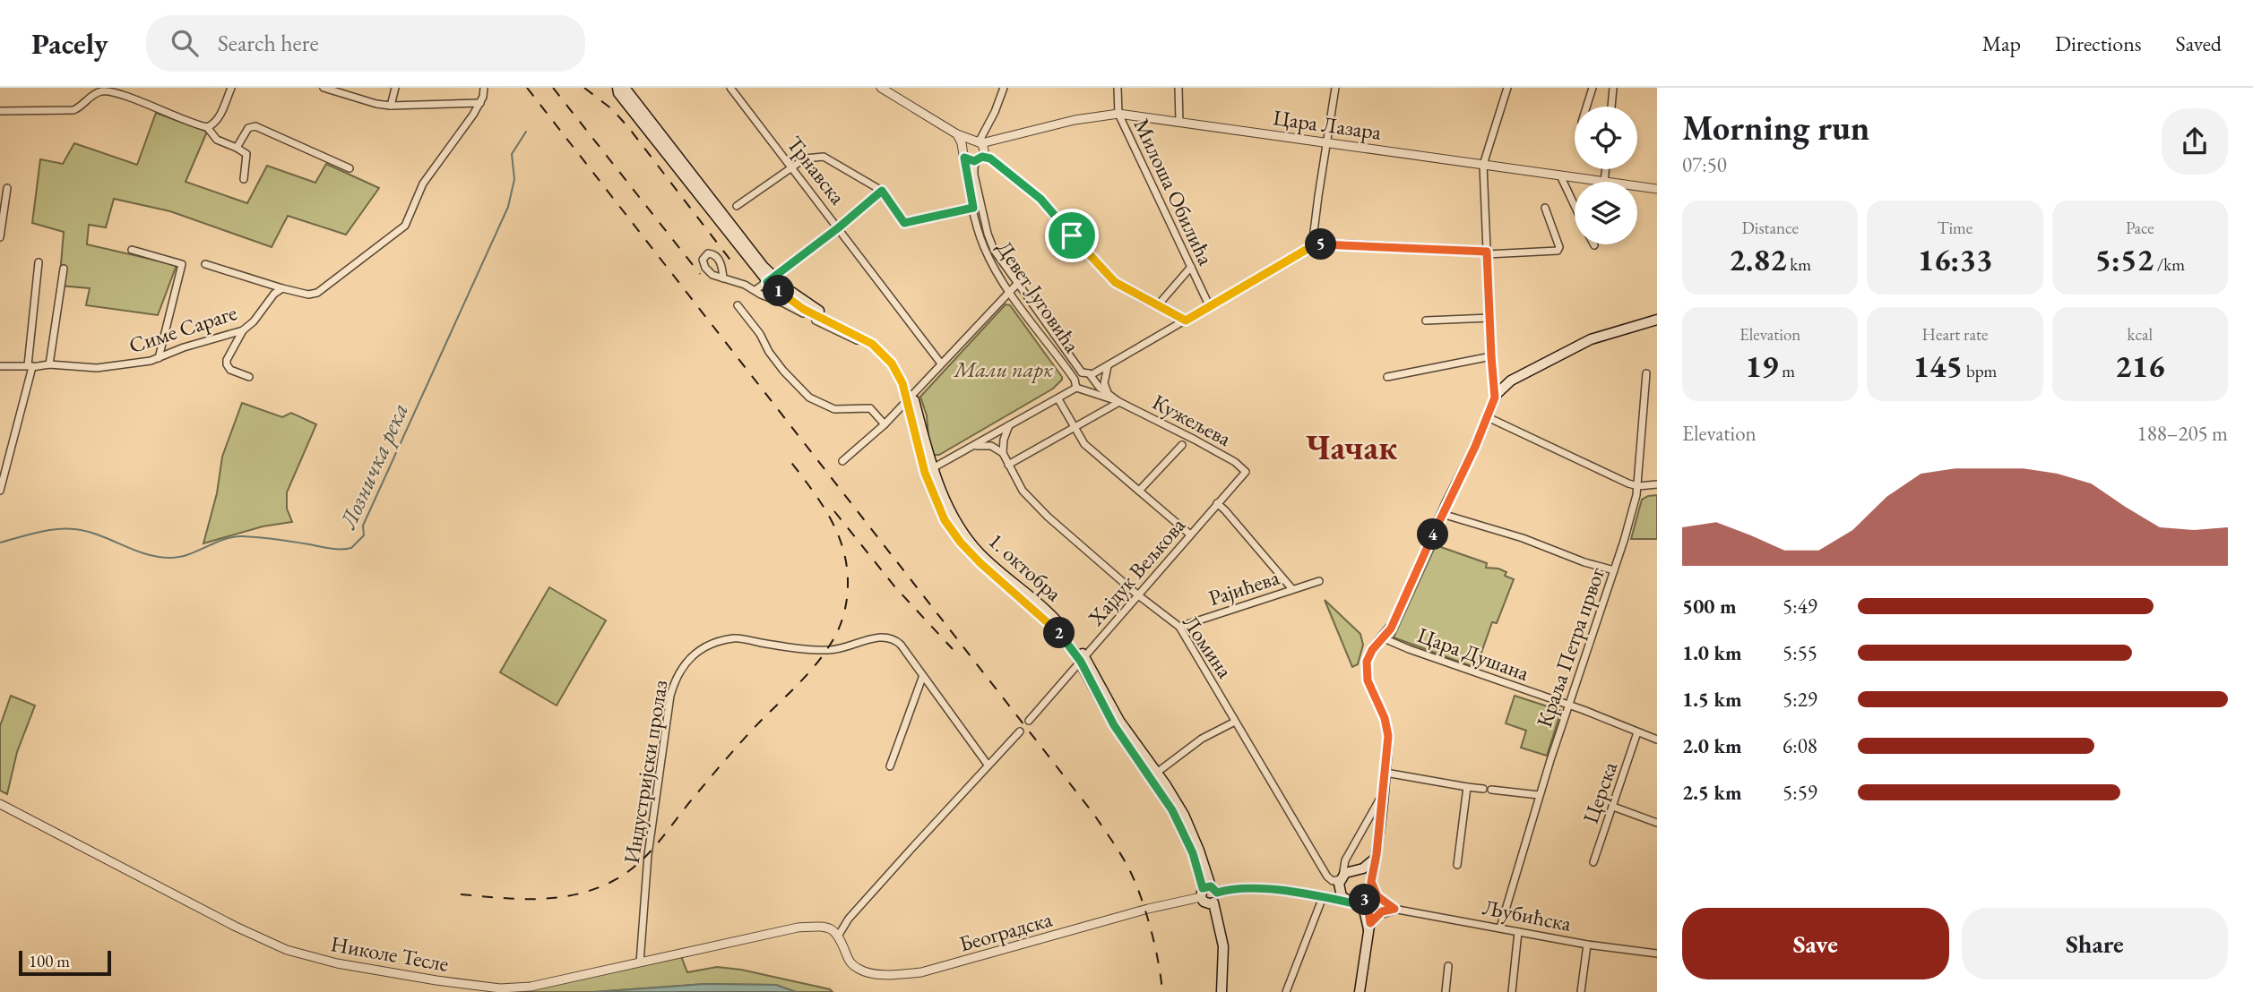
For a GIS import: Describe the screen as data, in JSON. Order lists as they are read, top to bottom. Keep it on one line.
{"streets":{"main road":["1. октобра"],"street":["Цара Лазара","Трнавска","Милоша Обилића","Девет Југовића","Симе Сараге","Кужељева","Хајдук Вељкова","Рајићева","Ломина","Краља Петра првог","Цара Душана","Индустријски пролаз","Церска","Љубићска","Београдска","Николе Тесле"]},"crossings":[["Цара Лазара","Милоша Обилића"],["Цара Лазара","Девет Југовића"],["Девет Југовића","Кужељева"],["Кужељева","Хајдук Вељкова"],["1. октобра","Хајдук Вељкова"],["1. октобра","Београдска"],["Хајдук Вељкова","Ломина"],["Рајићева","Ломина"],["Ломина","Љубићска"],["Краља Петра првог","Цара Душана"],["Краља Петра првог","Љубићска"],["Цара Душана","Церска"],["Индустријски пролаз","Николе Тесле"],["Београдска","Николе Тесле"]],"districts":["Чачак"],"water":["Лозничка река"],"parks":["Мали парк"],"scale_bar":"100 m","page":{"header":"Pacely","search":"Search here","nav":["Map","Directions","Saved"],"heading":["Morning run","07:50"],"stats":[["Distance","2.82 km"],["Time","16:33"],["Pace","5:52 /km"],["Elevation","19 m"],["Heart rate","145 bpm"],["kcal","216"]],"pins":["5","1","4","2","3"],"chart":["Elevation","188–205 m"],"list":[{"name":"500 m","note":"5:49"},{"name":"1.0 km","note":"5:55"},{"name":"1.5 km","note":"5:29"},{"name":"2.0 km","note":"6:08"},{"name":"2.5 km","note":"5:59"}],"buttons":["Save","Share"],"scale":"100 m"}}
